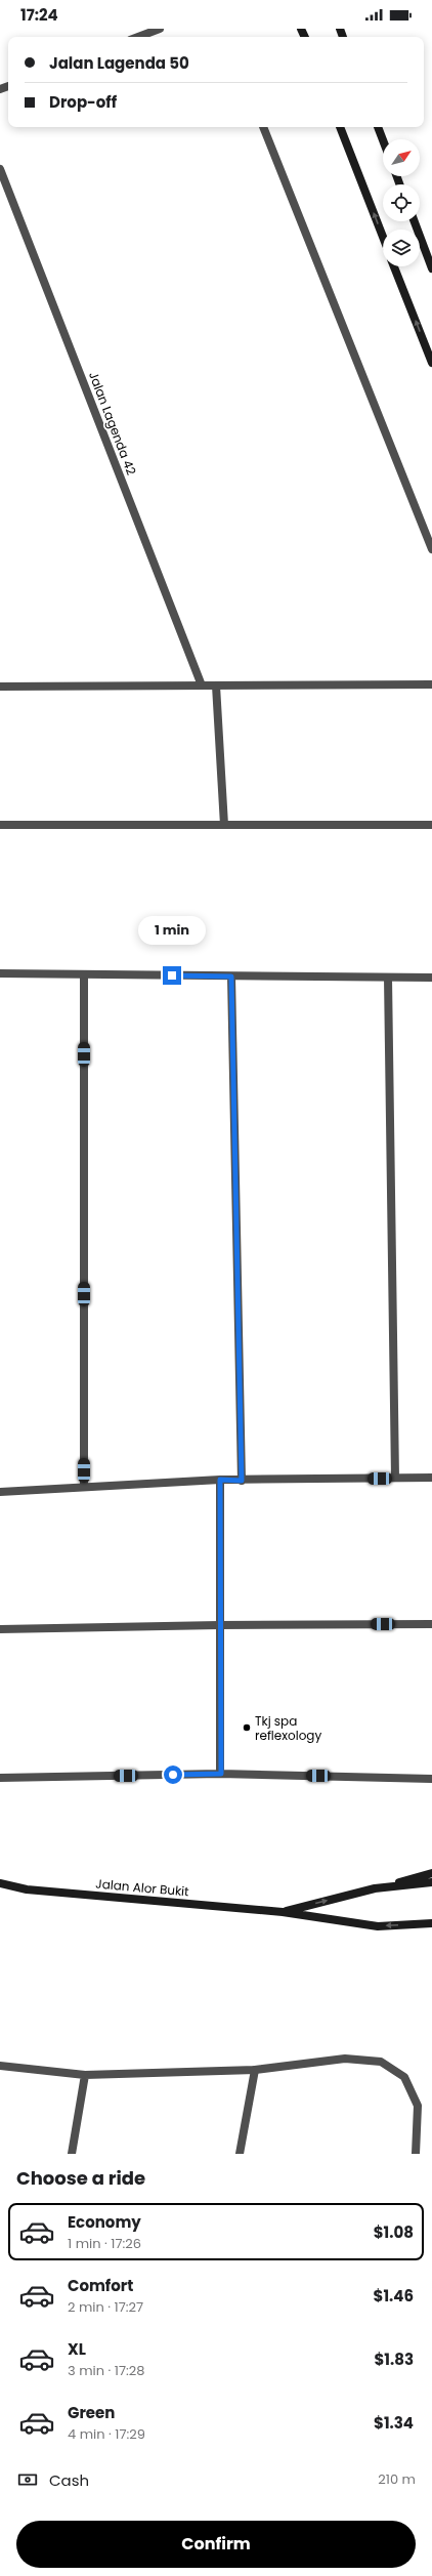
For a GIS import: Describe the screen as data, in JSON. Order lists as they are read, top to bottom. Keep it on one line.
{"streets":{"main road":["Jalan Alor Bukit"],"street":["Jalan Lagenda 42"]},"places":["Tkj spa reflexology"],"north":"top right","page":{"status":"17:24","banner":["Jalan Lagenda 50","Drop-off"],"bubble":"1 min","heading":"Choose a ride","list":[{"name":"Economy","note":"1 min · 17:26","value":"$1.08"},{"name":"Comfort","note":"2 min · 17:27","value":"$1.46"},{"name":"XL","note":"3 min · 17:28","value":"$1.83"},{"name":"Green","note":"4 min · 17:29","value":"$1.34"}],"pay":["Cash","210 m"],"buttons":"Confirm"}}
